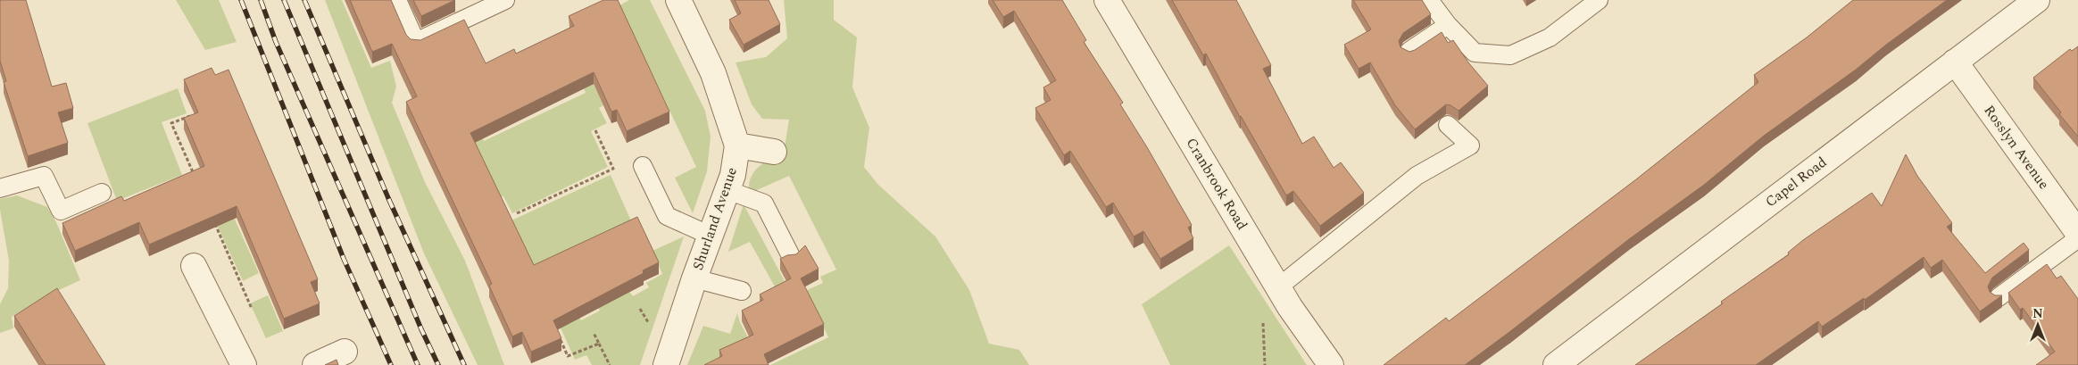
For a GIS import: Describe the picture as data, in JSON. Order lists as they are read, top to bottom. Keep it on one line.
{"streets":{"street":["Rosslyn Avenue","Capel Road","Cranbrook Road","Shurland Avenue"]},"crossings":[["Rosslyn Avenue","Capel Road"]],"north":"top"}
